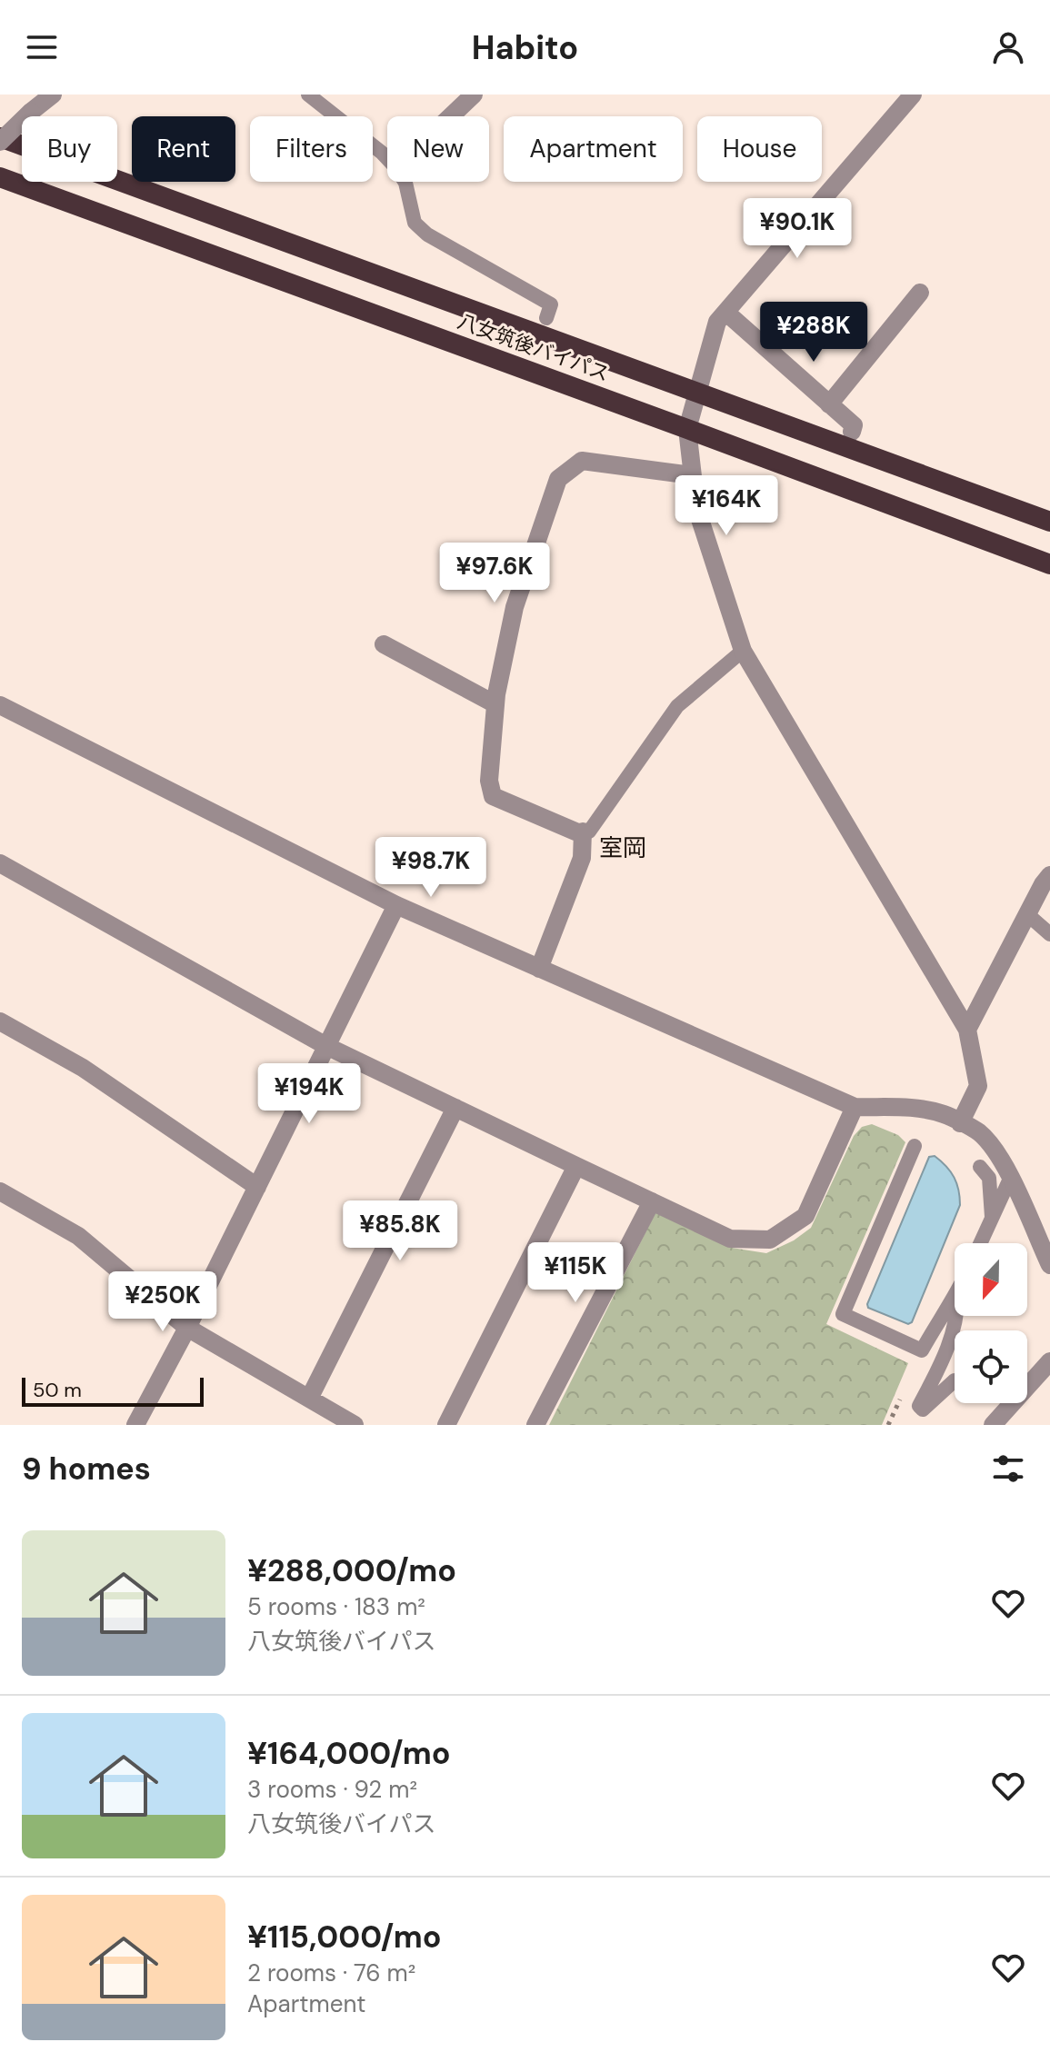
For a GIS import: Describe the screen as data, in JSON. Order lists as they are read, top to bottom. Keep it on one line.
{"streets":{"highway":["八女筑後バイパス"]},"districts":["室岡"],"scale_bar":"50 m","north":"bottom","page":{"header":"Habito","chip":["Buy","Rent","Filters","New","Apartment","House"],"price":["¥90.1K","¥288K","¥164K","¥97.6K","¥98.7K","¥194K","¥85.8K","¥115K","¥250K"],"scale":"50 m","heading":"9 homes","list":[{"name":"¥288,000/mo","note":"5 rooms · 183 m² · 八女筑後バイパス"},{"name":"¥164,000/mo","note":"3 rooms · 92 m² · 八女筑後バイパス"},{"name":"¥115,000/mo","note":"2 rooms · 76 m² · Apartment"}]}}
